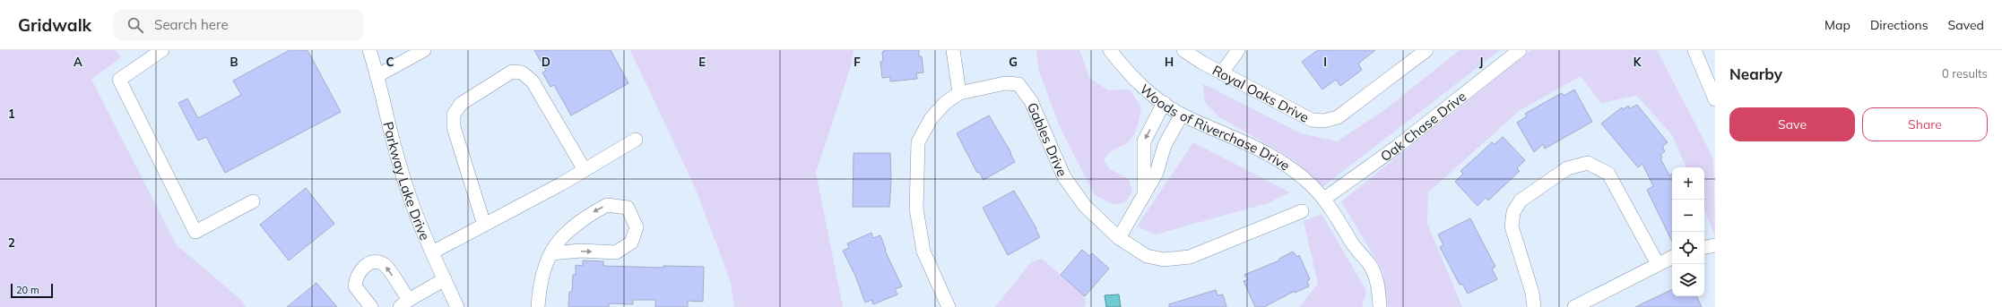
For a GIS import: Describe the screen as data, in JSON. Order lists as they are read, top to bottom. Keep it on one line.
{"streets":{"street":["Royal Oaks Drive","Oak Chase Drive","Woods of Riverchase Drive","Gables Drive","Parkway Lake Drive"]},"crossings":[["Oak Chase Drive","Woods of Riverchase Drive"]],"scale_bar":"20 m","page":{"header":"Gridwalk","search":"Search here","nav":["Map","Directions","Saved"],"heading":["Nearby","0 results"],"buttons":["Save","Share"],"map_buttons":["+","−"],"scale":"20 m"},"grid":{"columns":["A","B","C","D","E","F","G","H","I","J","K"],"rows":["1","2"]}}
